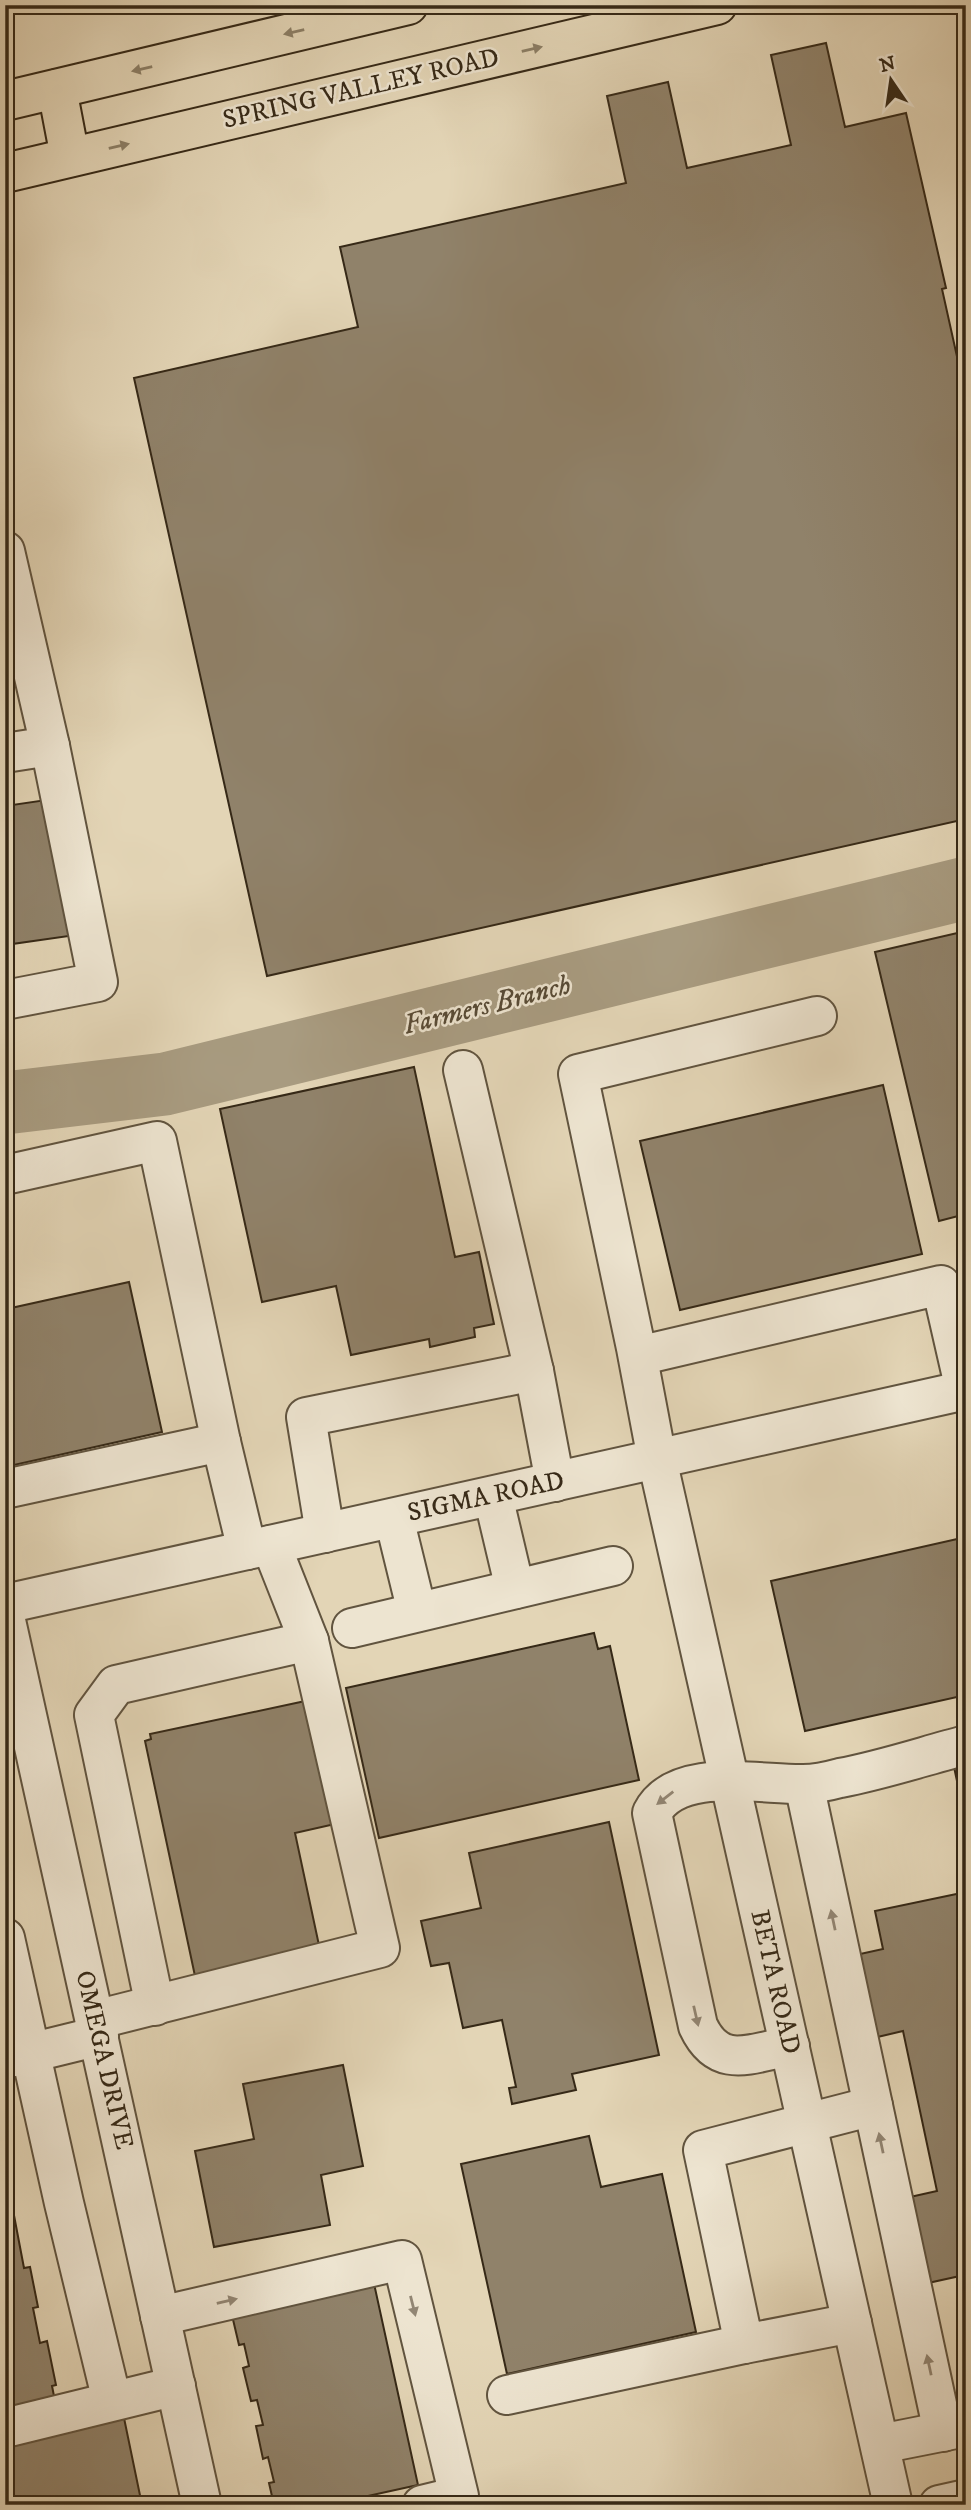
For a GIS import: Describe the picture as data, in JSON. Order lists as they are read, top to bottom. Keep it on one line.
{"streets":{"main road":["SPRING VALLEY ROAD"],"street":["SIGMA ROAD","BETA ROAD","OMEGA DRIVE"]},"crossings":[["SIGMA ROAD","BETA ROAD"]],"water":["Farmers Branch"],"north":"top"}
